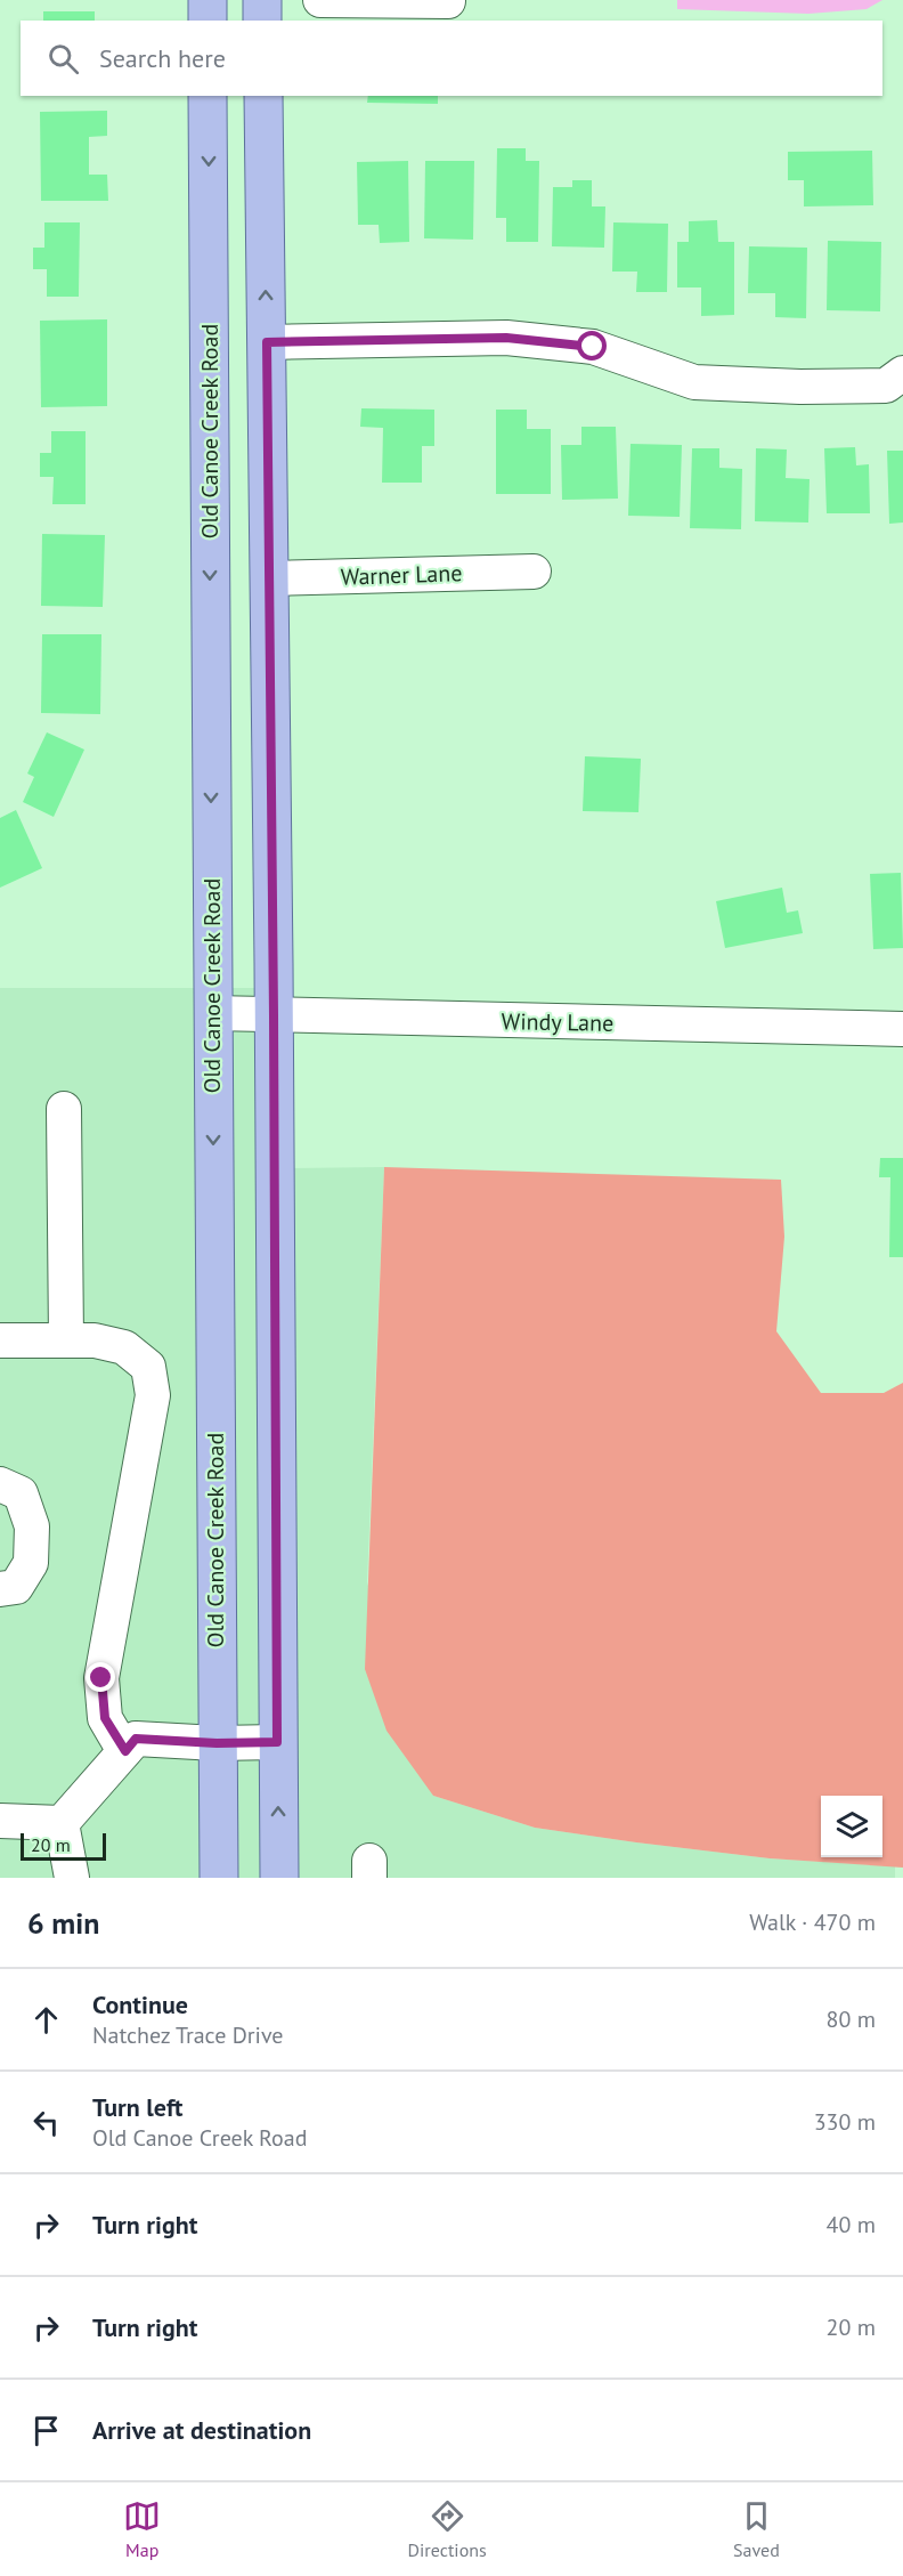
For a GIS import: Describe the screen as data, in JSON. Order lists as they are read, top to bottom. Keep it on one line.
{"streets":{"main road":["Old Canoe Creek Road"],"street":["Warner Lane","Windy Lane"]},"crossings":[["Old Canoe Creek Road","Windy Lane"]],"scale_bar":"20 m","page":{"search":"Search here","scale":"20 m","heading":["6 min","Walk · 470 m"],"list":[["Continue","Natchez Trace Drive","80 m"],["Turn left","Old Canoe Creek Road","330 m"],["Turn right","40 m"],["Turn right","20 m"],"Arrive at destination"],"nav":["Map","Directions","Saved"]}}
